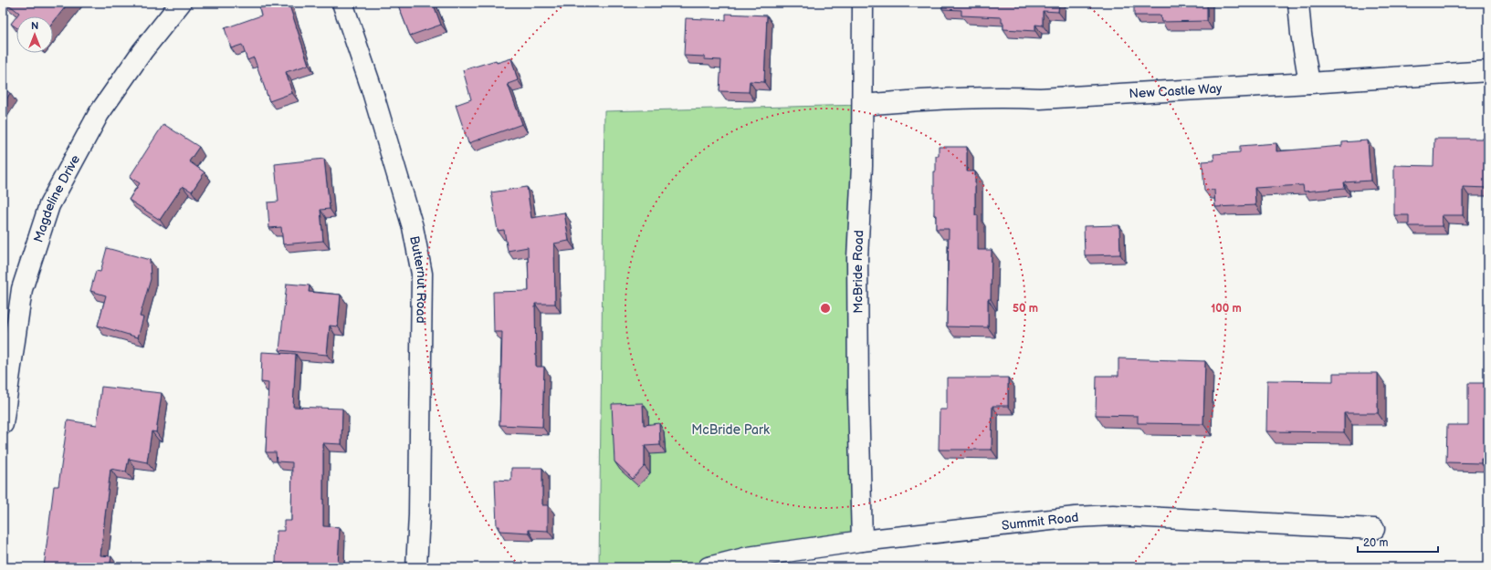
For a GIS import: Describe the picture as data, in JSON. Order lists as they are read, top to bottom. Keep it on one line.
{"streets":{"street":["New Castle Way","Magdeline Drive","McBride Road","Butternut Road","Summit Road"]},"crossings":[["New Castle Way","McBride Road"],["McBride Road","Summit Road"]],"parks":["McBride Park"],"scale_bar":"20 m","north":"top","rings":["50 m","100 m"]}
